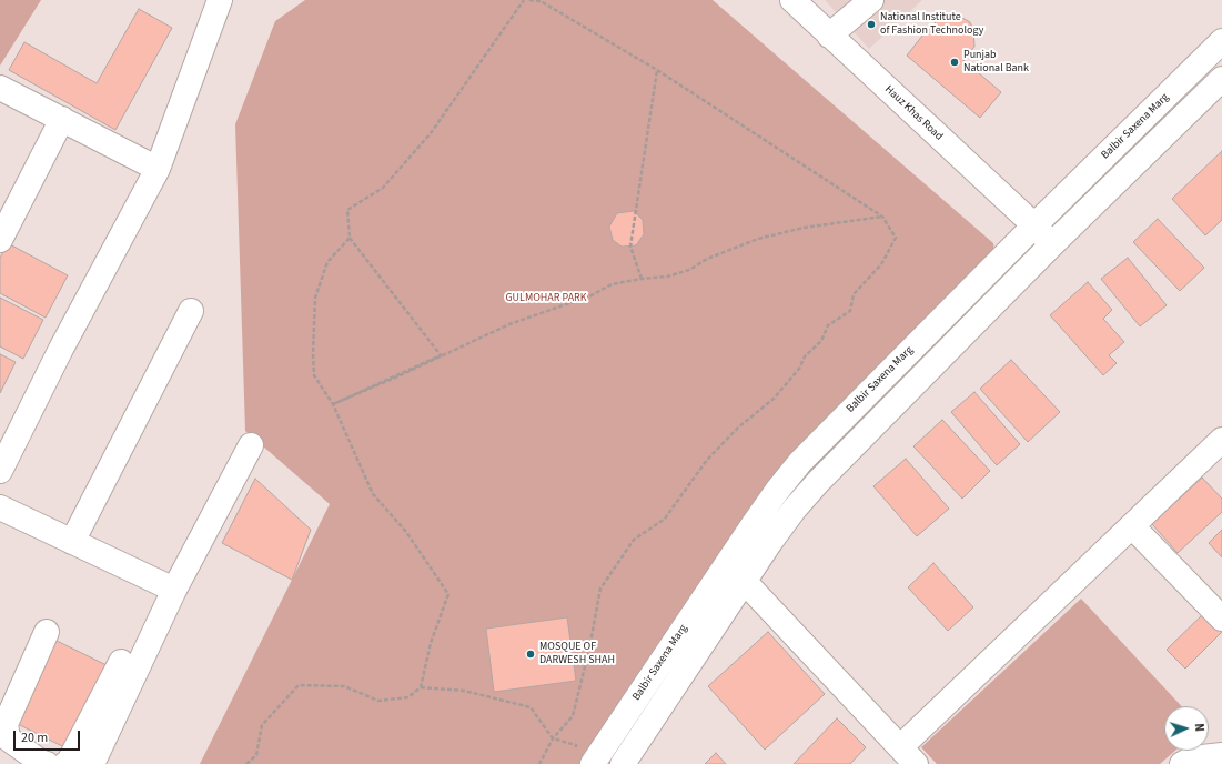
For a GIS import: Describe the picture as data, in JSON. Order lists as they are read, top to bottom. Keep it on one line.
{"streets":{"street":["Hauz Khas Road","Balbir Saxena Marg"]},"crossings":[["Hauz Khas Road","Balbir Saxena Marg"]],"parks":["GULMOHAR PARK"],"places":["National Institute of Fashion Technology","Punjab National Bank","MOSQUE OF DARWESH SHAH"],"scale_bar":"20 m","north":"right"}
